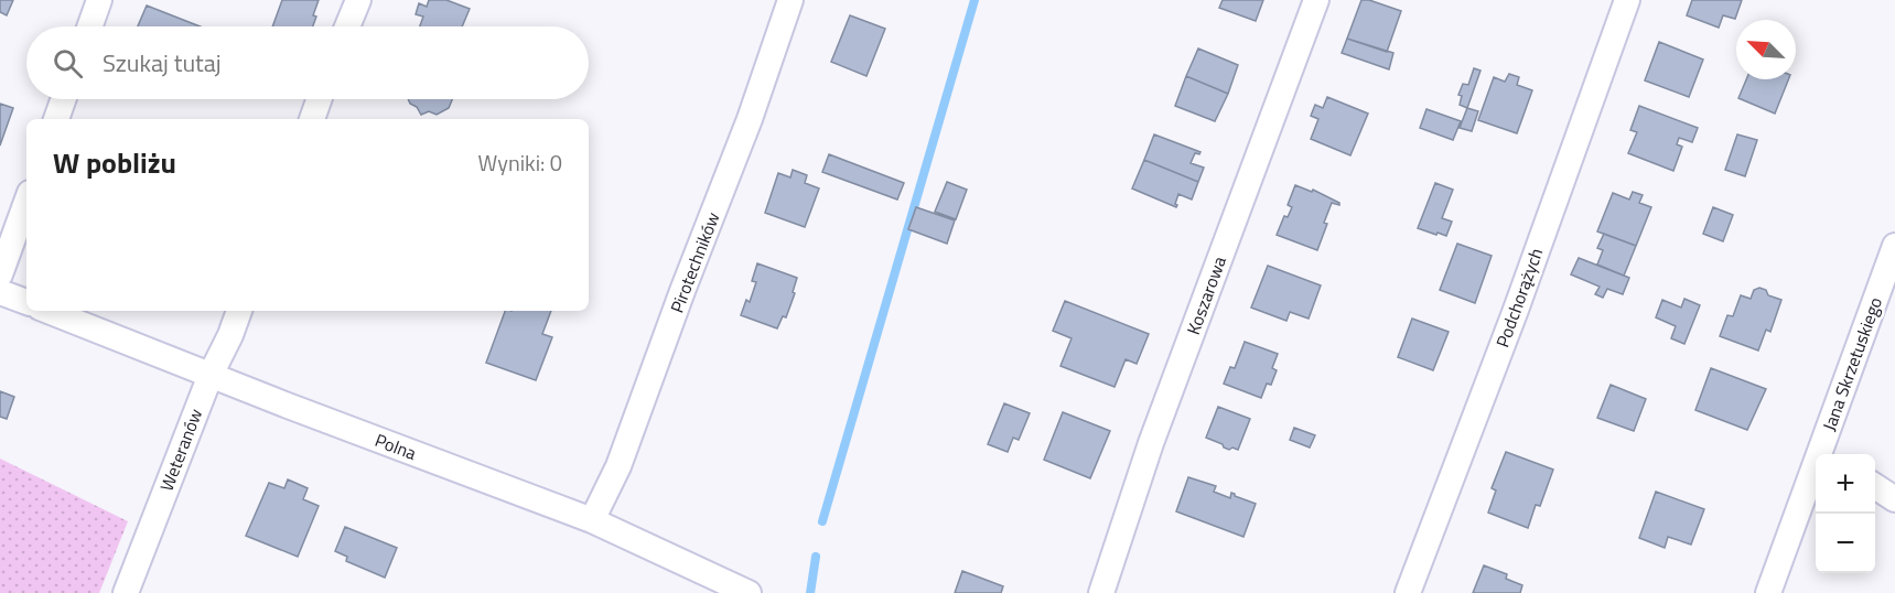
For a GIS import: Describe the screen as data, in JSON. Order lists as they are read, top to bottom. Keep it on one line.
{"streets":{"street":["Pirotechników","Koszarowa","Podchorążych","Jana Skrzetuskiego","Polna","Weteranów"]},"crossings":[["Pirotechników","Polna"],["Polna","Weteranów"]],"north":"top left","page":{"search":"Szukaj tutaj","heading":["W pobliżu","Wyniki: 0"],"map_buttons":["+","−"]}}
